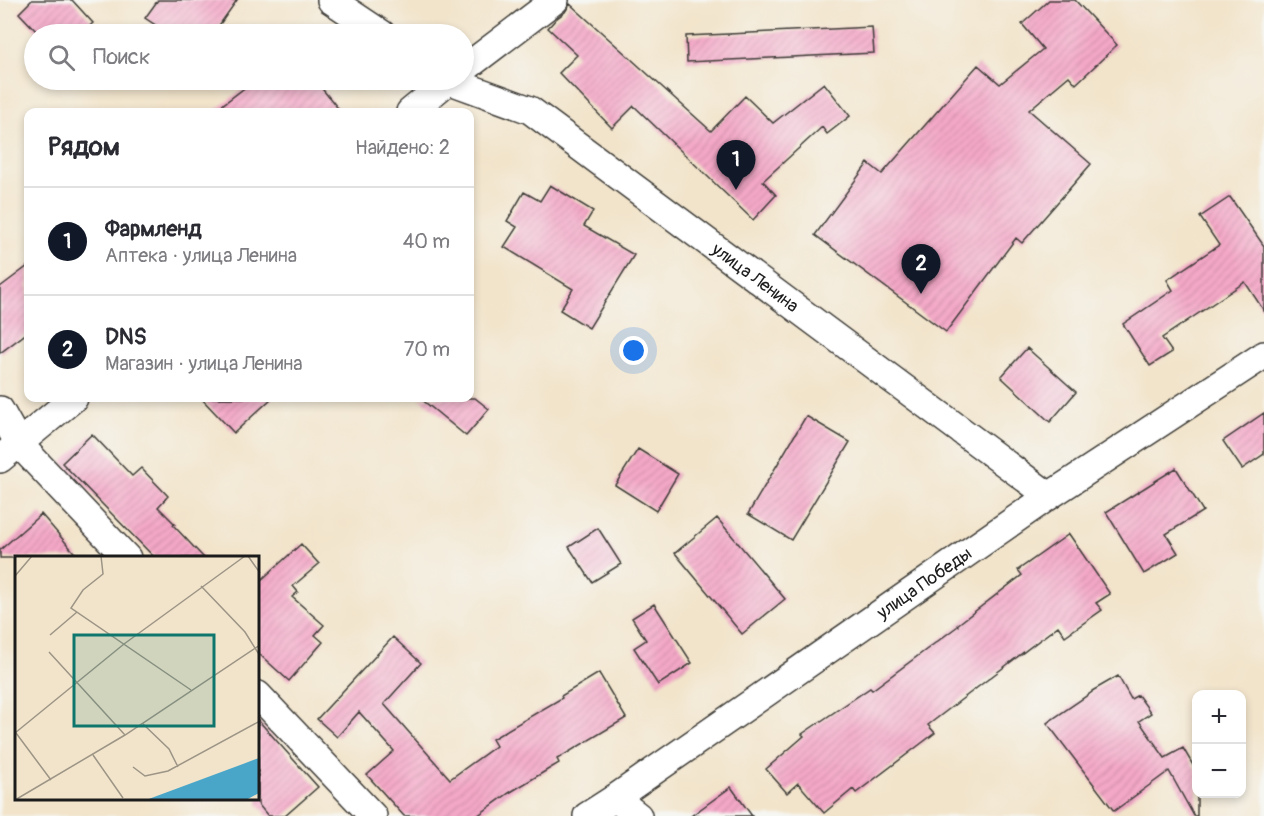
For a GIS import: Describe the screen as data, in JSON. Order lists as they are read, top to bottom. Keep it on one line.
{"streets":{"street":["улица Ленина","улица Победы"]},"crossings":[["улица Ленина","улица Победы"]],"page":{"search":"Поиск","heading":["Рядом","Найдено: 2"],"pins":["1","2"],"list":[{"mark":"1","name":"Фармленд","note":"Аптека · улица Ленина","value":"40 m"},{"mark":"2","name":"DNS","note":"Магазин · улица Ленина","value":"70 m"}],"map_buttons":["+","−"]}}
